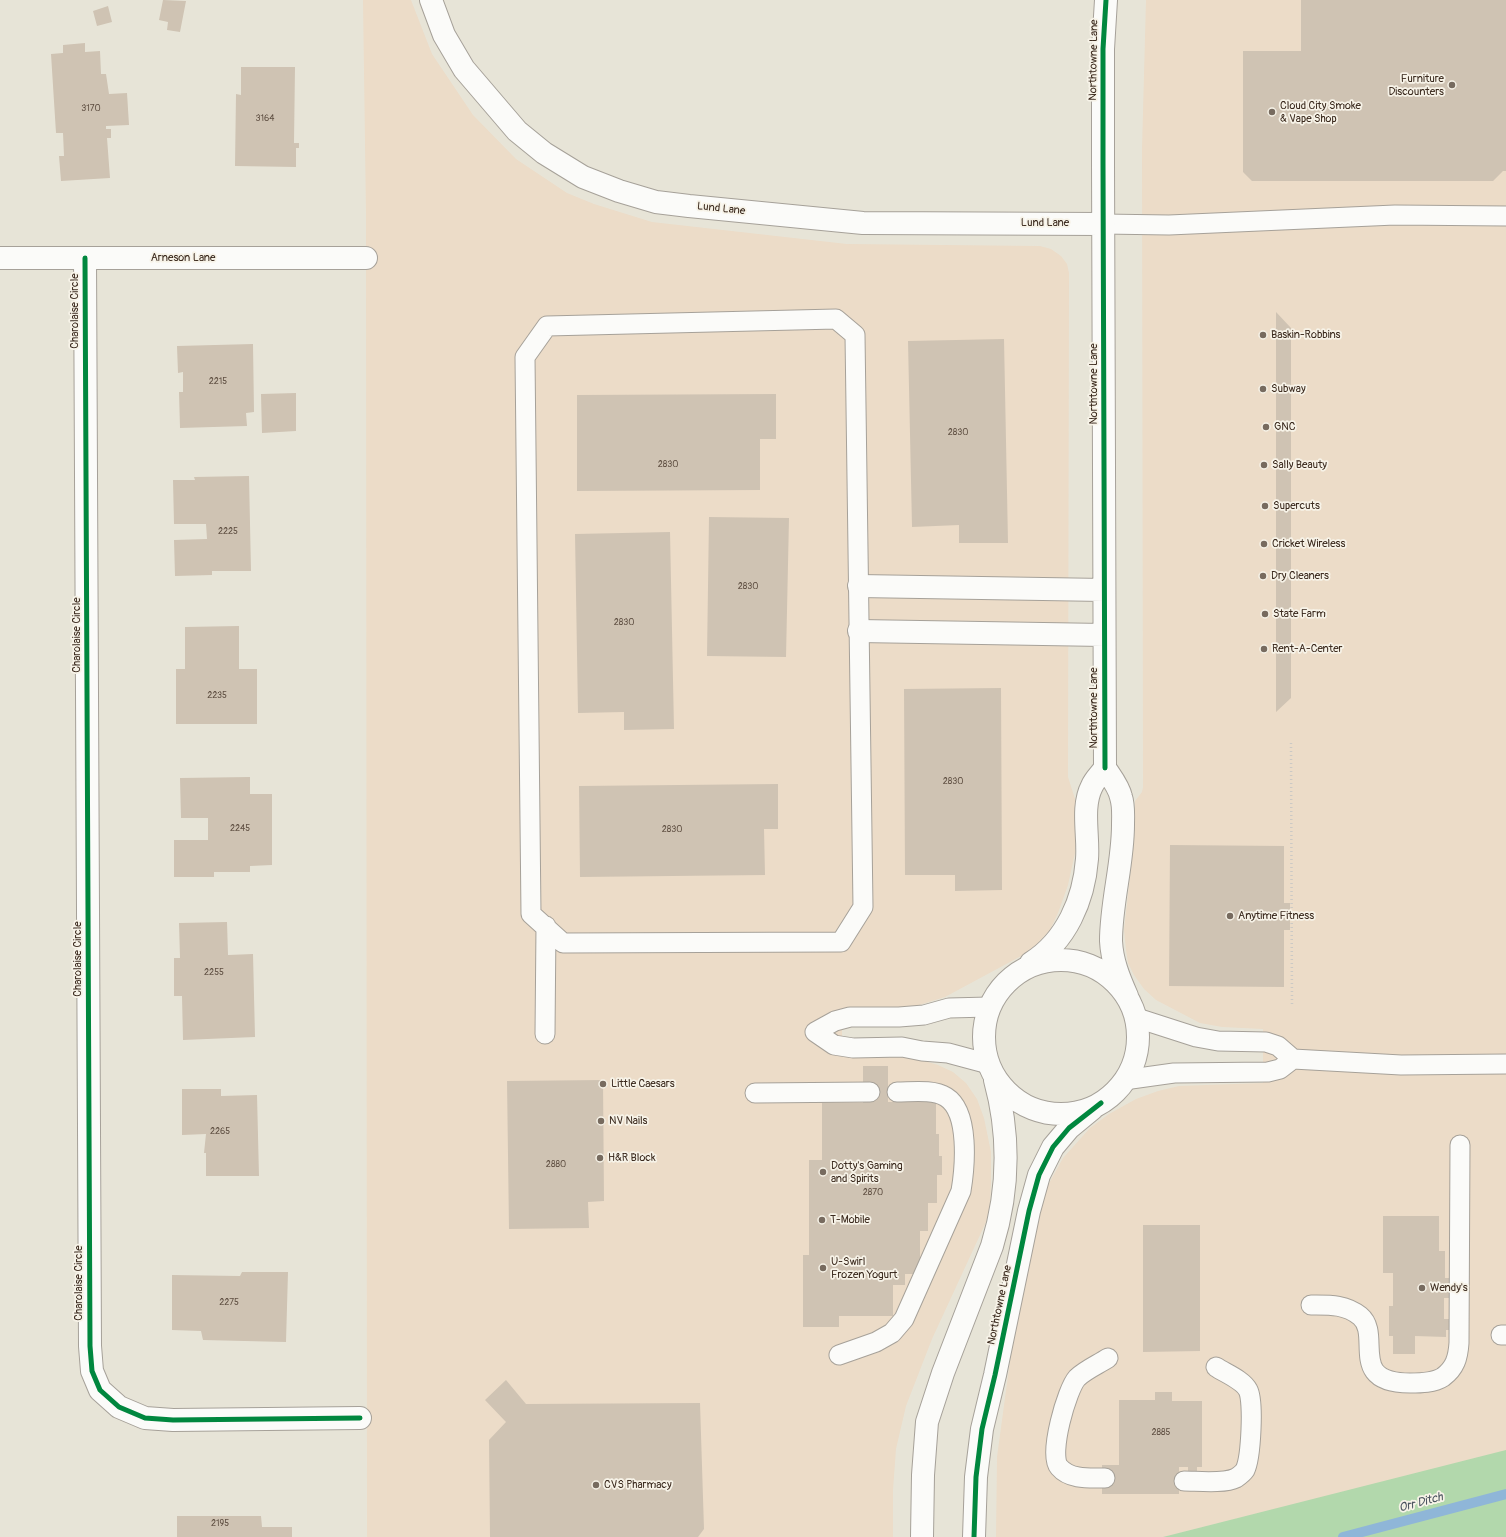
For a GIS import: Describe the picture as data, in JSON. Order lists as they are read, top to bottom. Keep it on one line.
{"streets":{"street":["Northtowne Lane","Lund Lane","Arneson Lane","Charolaise Circle"]},"crossings":[["Northtowne Lane","Lund Lane"],["Arneson Lane","Charolaise Circle"]],"water":["Orr Ditch"],"places":["Furniture Discounters","Cloud City Smoke & Vape Shop","Baskin-Robbins","Subway","GNC","Sally Beauty","Supercuts","Cricket Wireless","Dry Cleaners","State Farm","Rent-A-Center","Anytime Fitness","Little Caesars","NV Nails","H&R Block","Dotty's Gaming and Spirits","T-Mobile","U-Swirl Frozen Yogurt","Wendy's","CVS Pharmacy"],"house_numbers":["3170","3164","2215","2830","2830","2225","2830","2830","2235","2830","2245","2830","2255","2265","2880","2870","2275","2885","2195"]}
